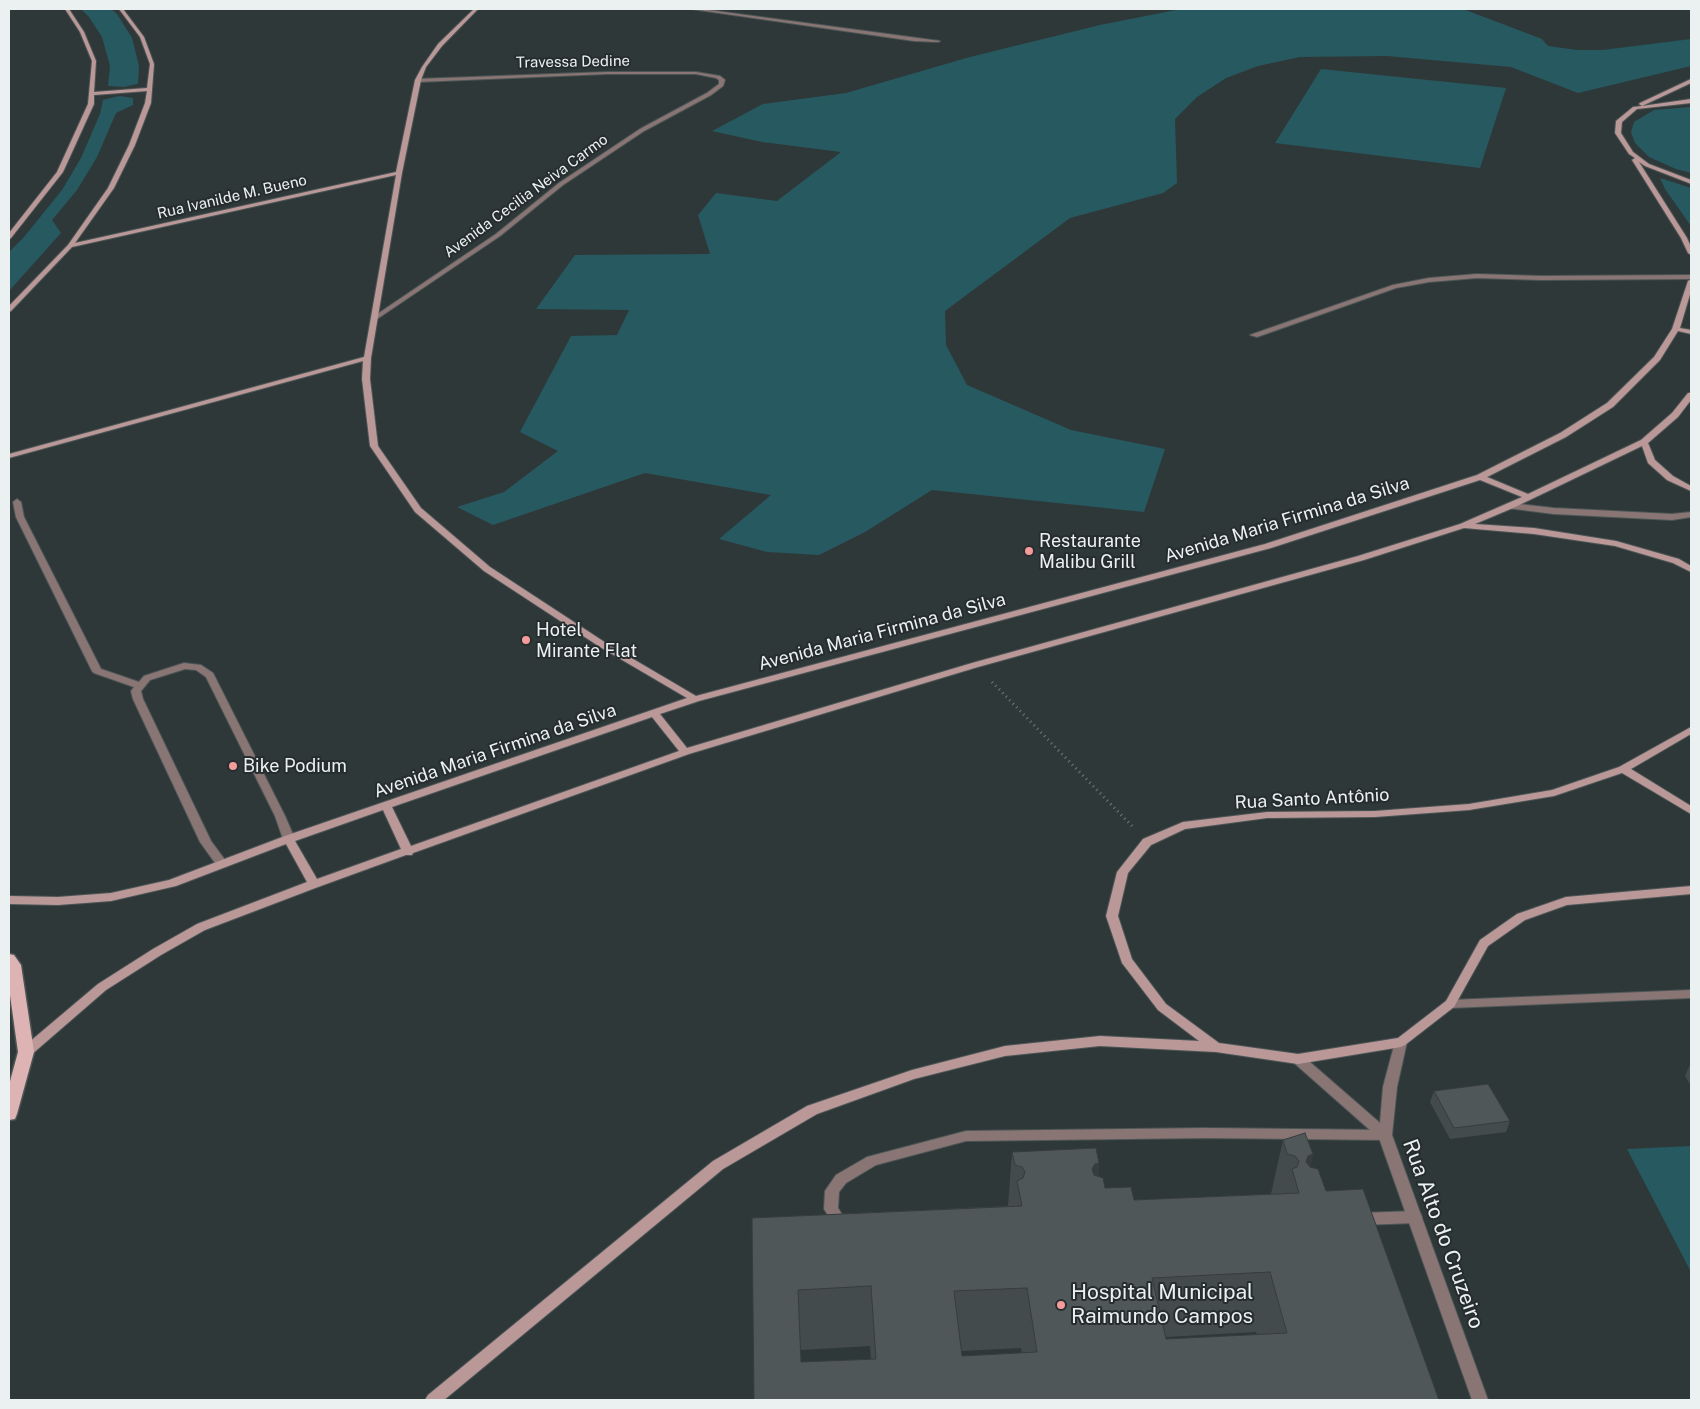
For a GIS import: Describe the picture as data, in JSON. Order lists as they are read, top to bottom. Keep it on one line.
{"streets":{"main road":["Rua Ivanilde M. Bueno","Avenida Maria Firmina da Silva","Rua Santo Antônio"],"street":["Travessa Dedine","Avenida Cecilia Neiva Carmo","Rua Alto do Cruzeiro"]},"crossings":[["Travessa Dedine","Avenida Cecilia Neiva Carmo"],["Rua Santo Antônio","Rua Alto do Cruzeiro"]],"places":["Restaurante Malibu Grill","Hotel Mirante Flat","Bike Podium","Hospital Municipal Raimundo Campos"]}
